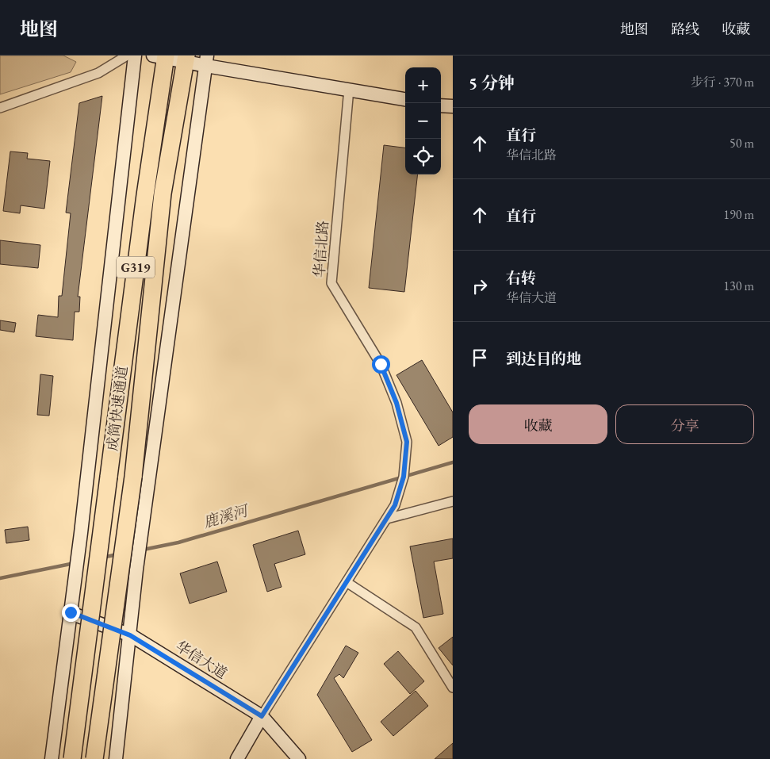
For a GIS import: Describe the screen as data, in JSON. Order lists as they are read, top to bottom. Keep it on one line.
{"streets":{"highway":["G319","成简快速通道"],"street":["华信北路","华信大道"]},"water":["鹿溪河"],"page":{"header":"地图","nav":["地图","路线","收藏"],"heading":["5 分钟","步行 · 370 m"],"map_buttons":["+","−"],"list":[["直行","华信北路","50 m"],["直行","190 m"],["右转","华信大道","130 m"],"到达目的地"],"buttons":["收藏","分享"]}}
